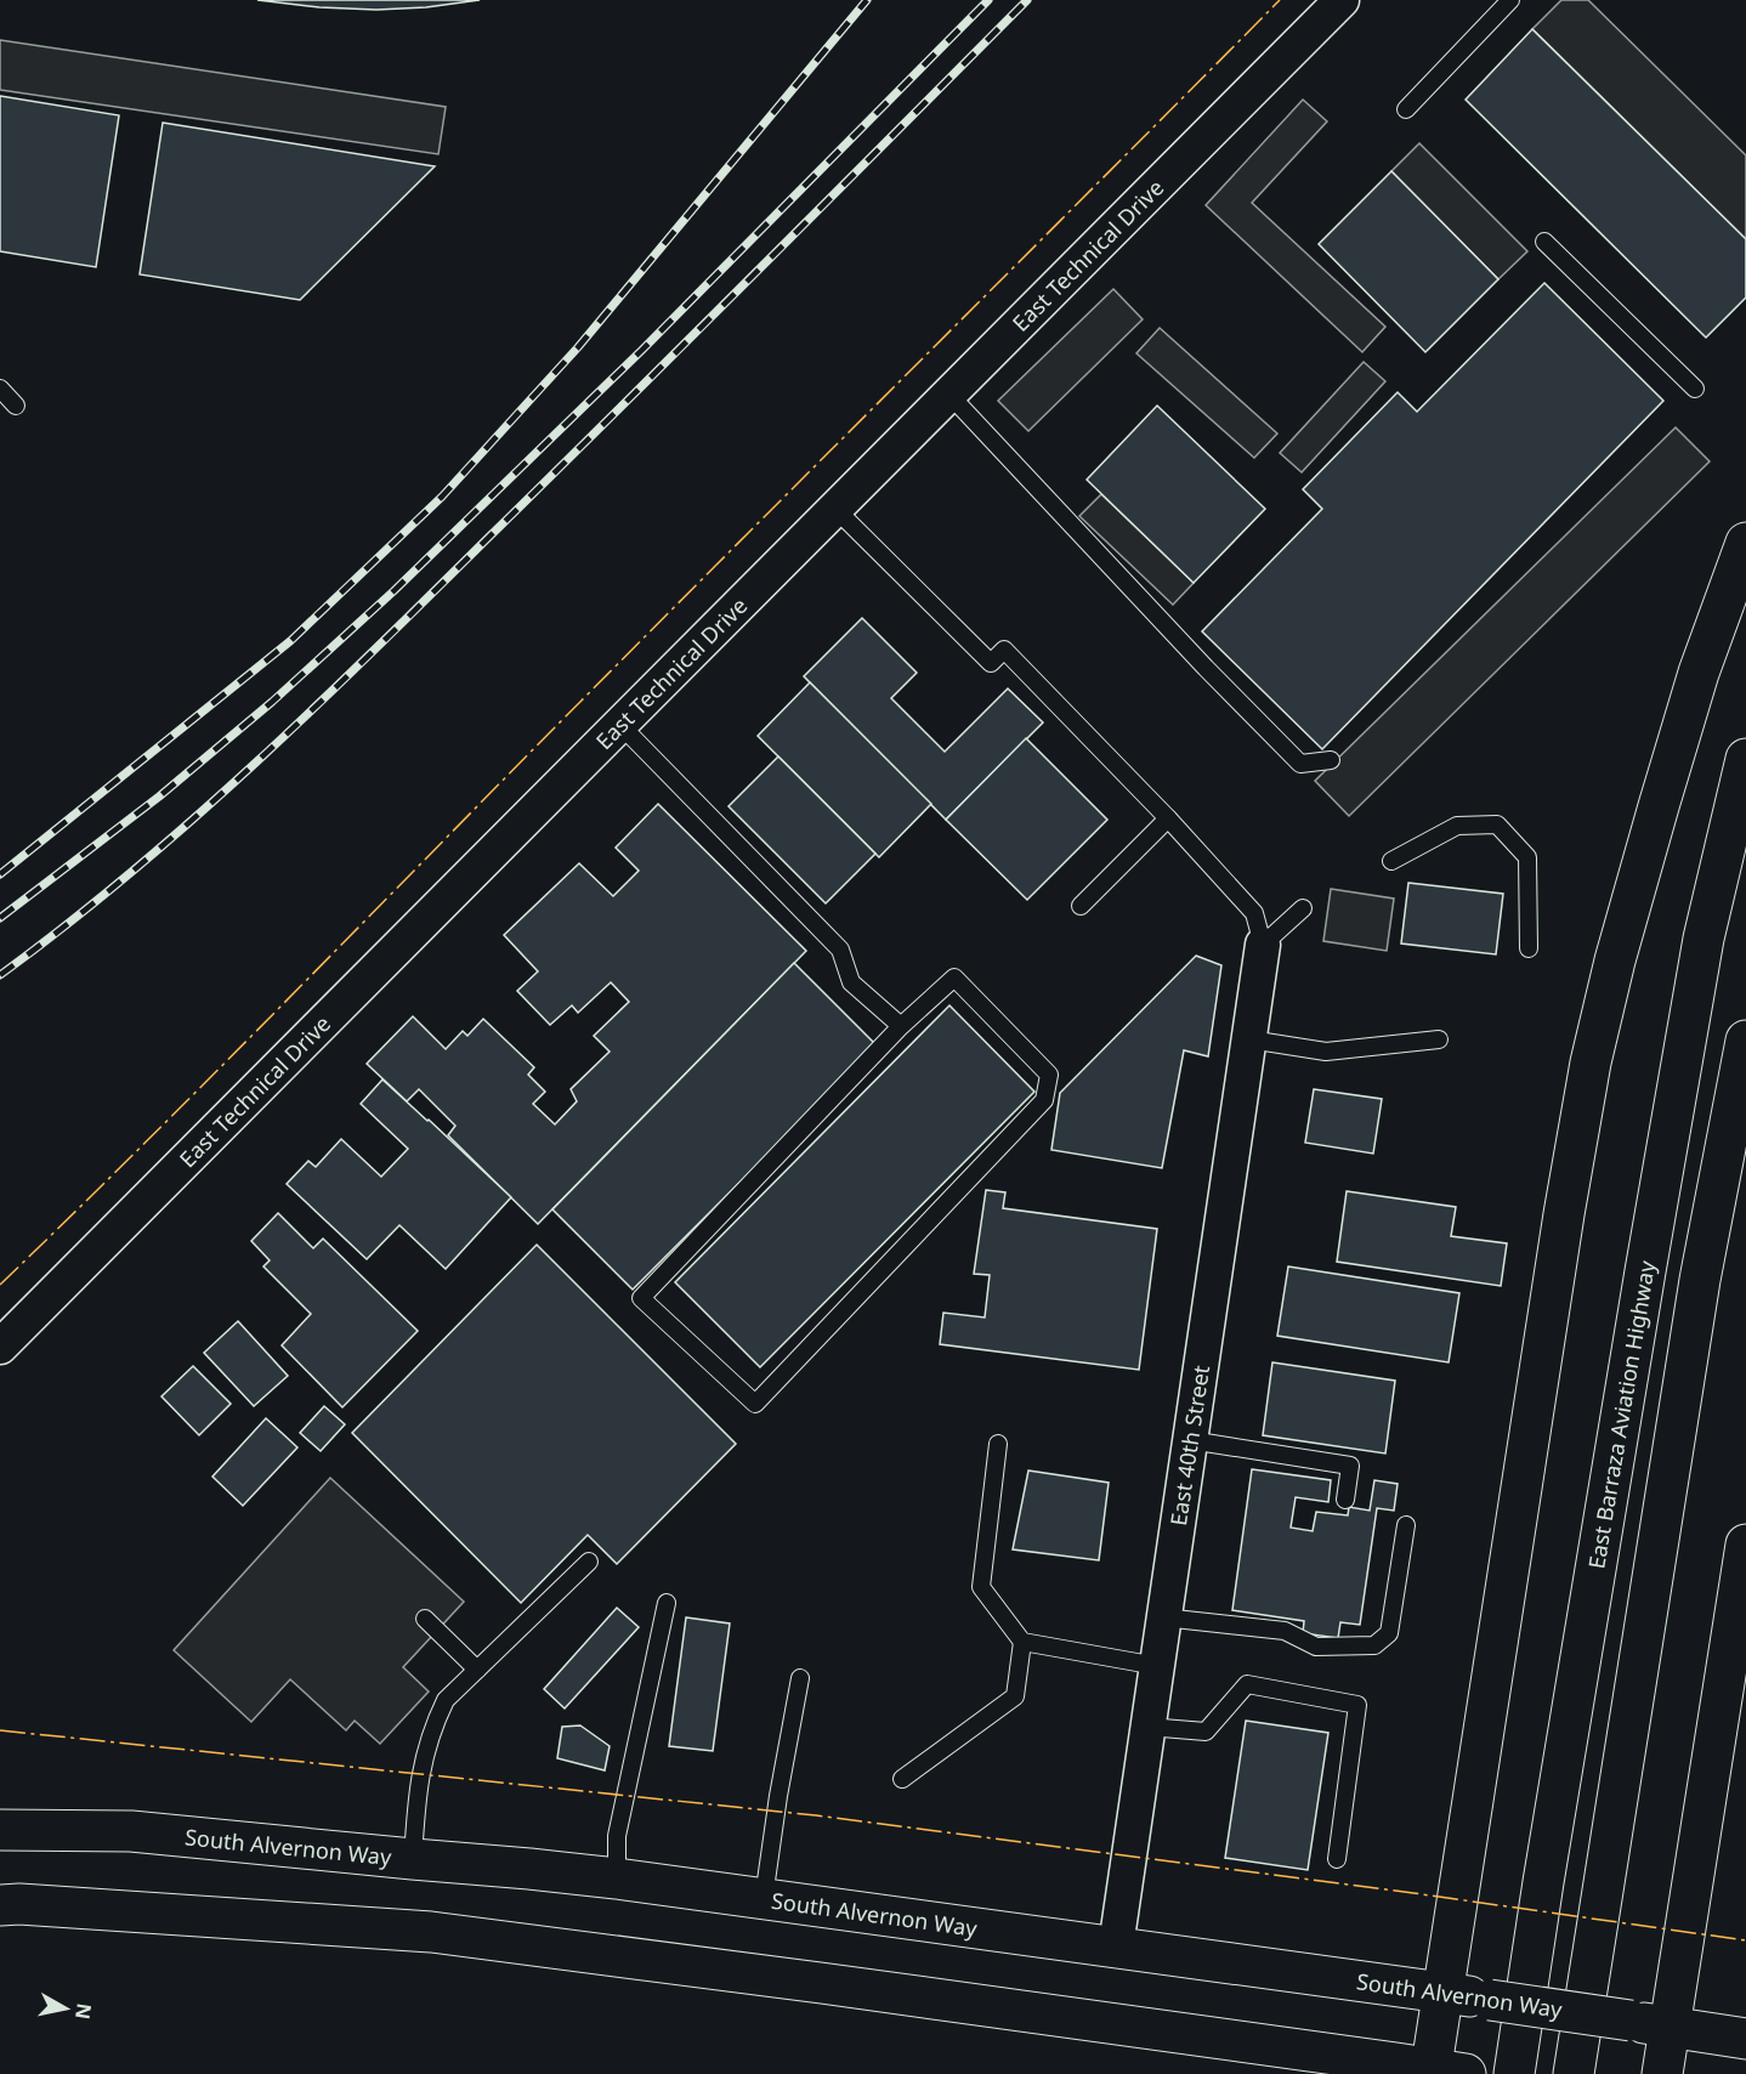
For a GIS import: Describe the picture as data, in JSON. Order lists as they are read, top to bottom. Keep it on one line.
{"streets":{"main road":["East Barraza Aviation Highway","South Alvernon Way"],"street":["East Technical Drive","East 40th Street"]},"crossings":[["East 40th Street","South Alvernon Way"]],"north":"right"}
